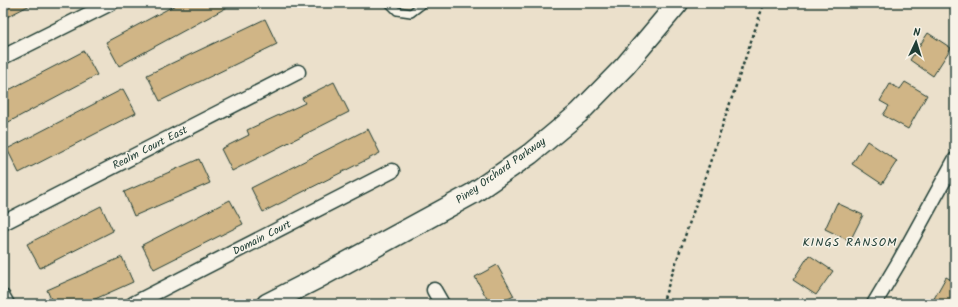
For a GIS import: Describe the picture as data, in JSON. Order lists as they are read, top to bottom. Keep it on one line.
{"streets":{"main road":["Piney Orchard Parkway"],"street":["Realm Court East","Domain Court"]},"districts":["KINGS RANSOM"],"north":"top"}
